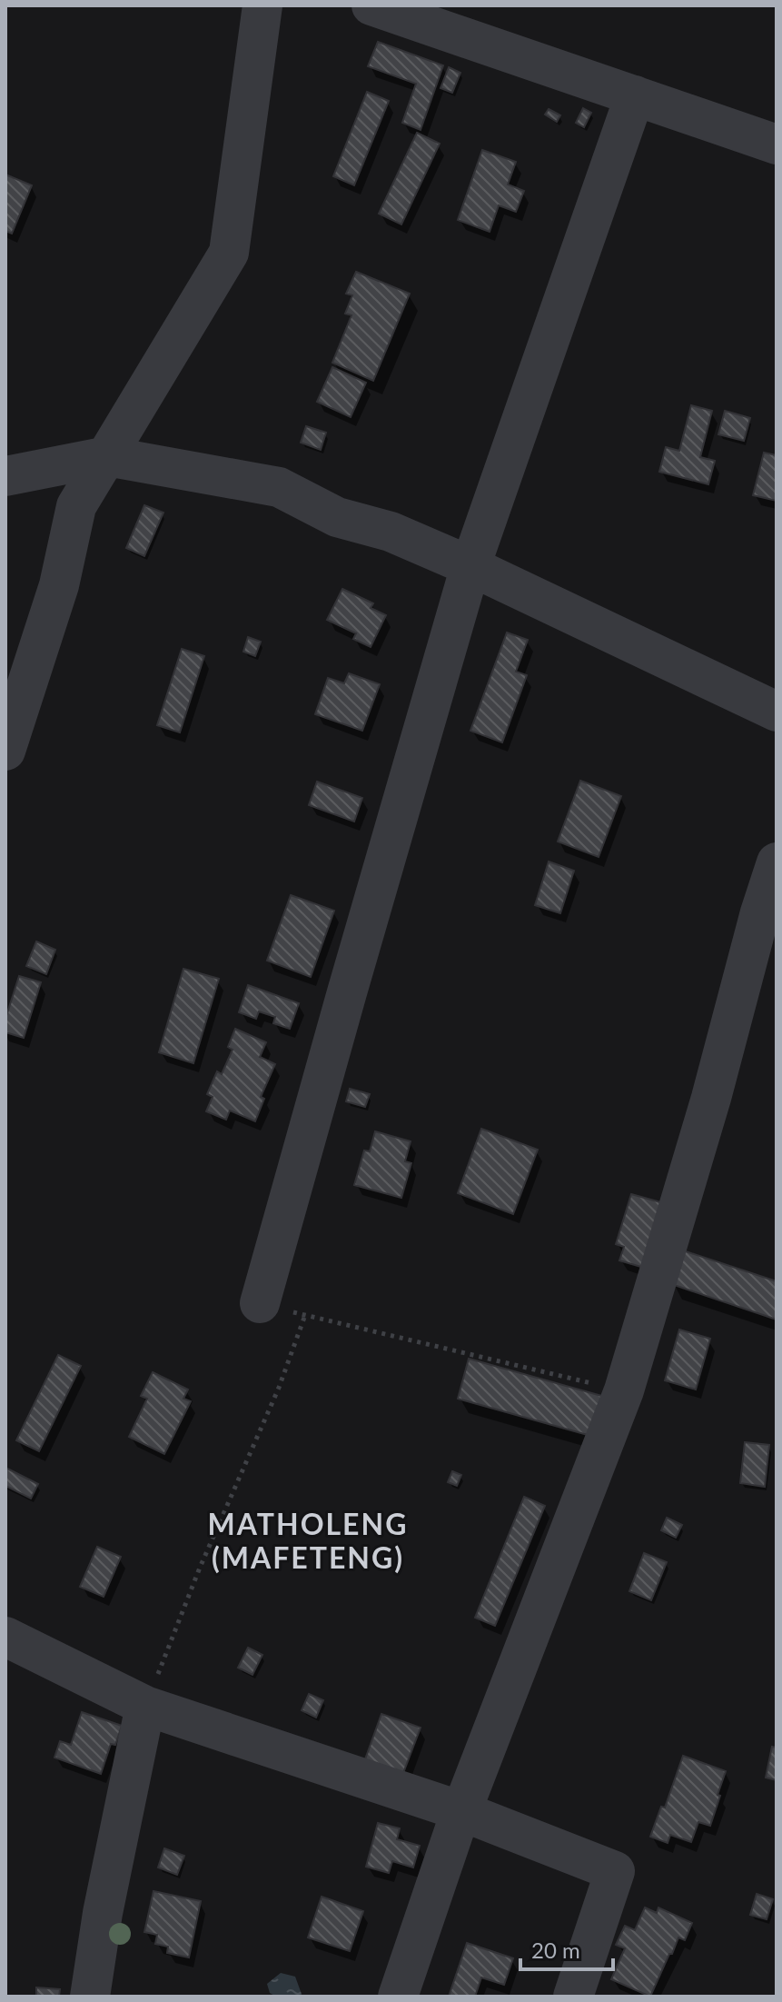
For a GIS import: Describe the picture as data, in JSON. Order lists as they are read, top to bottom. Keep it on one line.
{"districts":["MATHOLENG (MAFETENG)"],"scale_bar":"20 m"}
